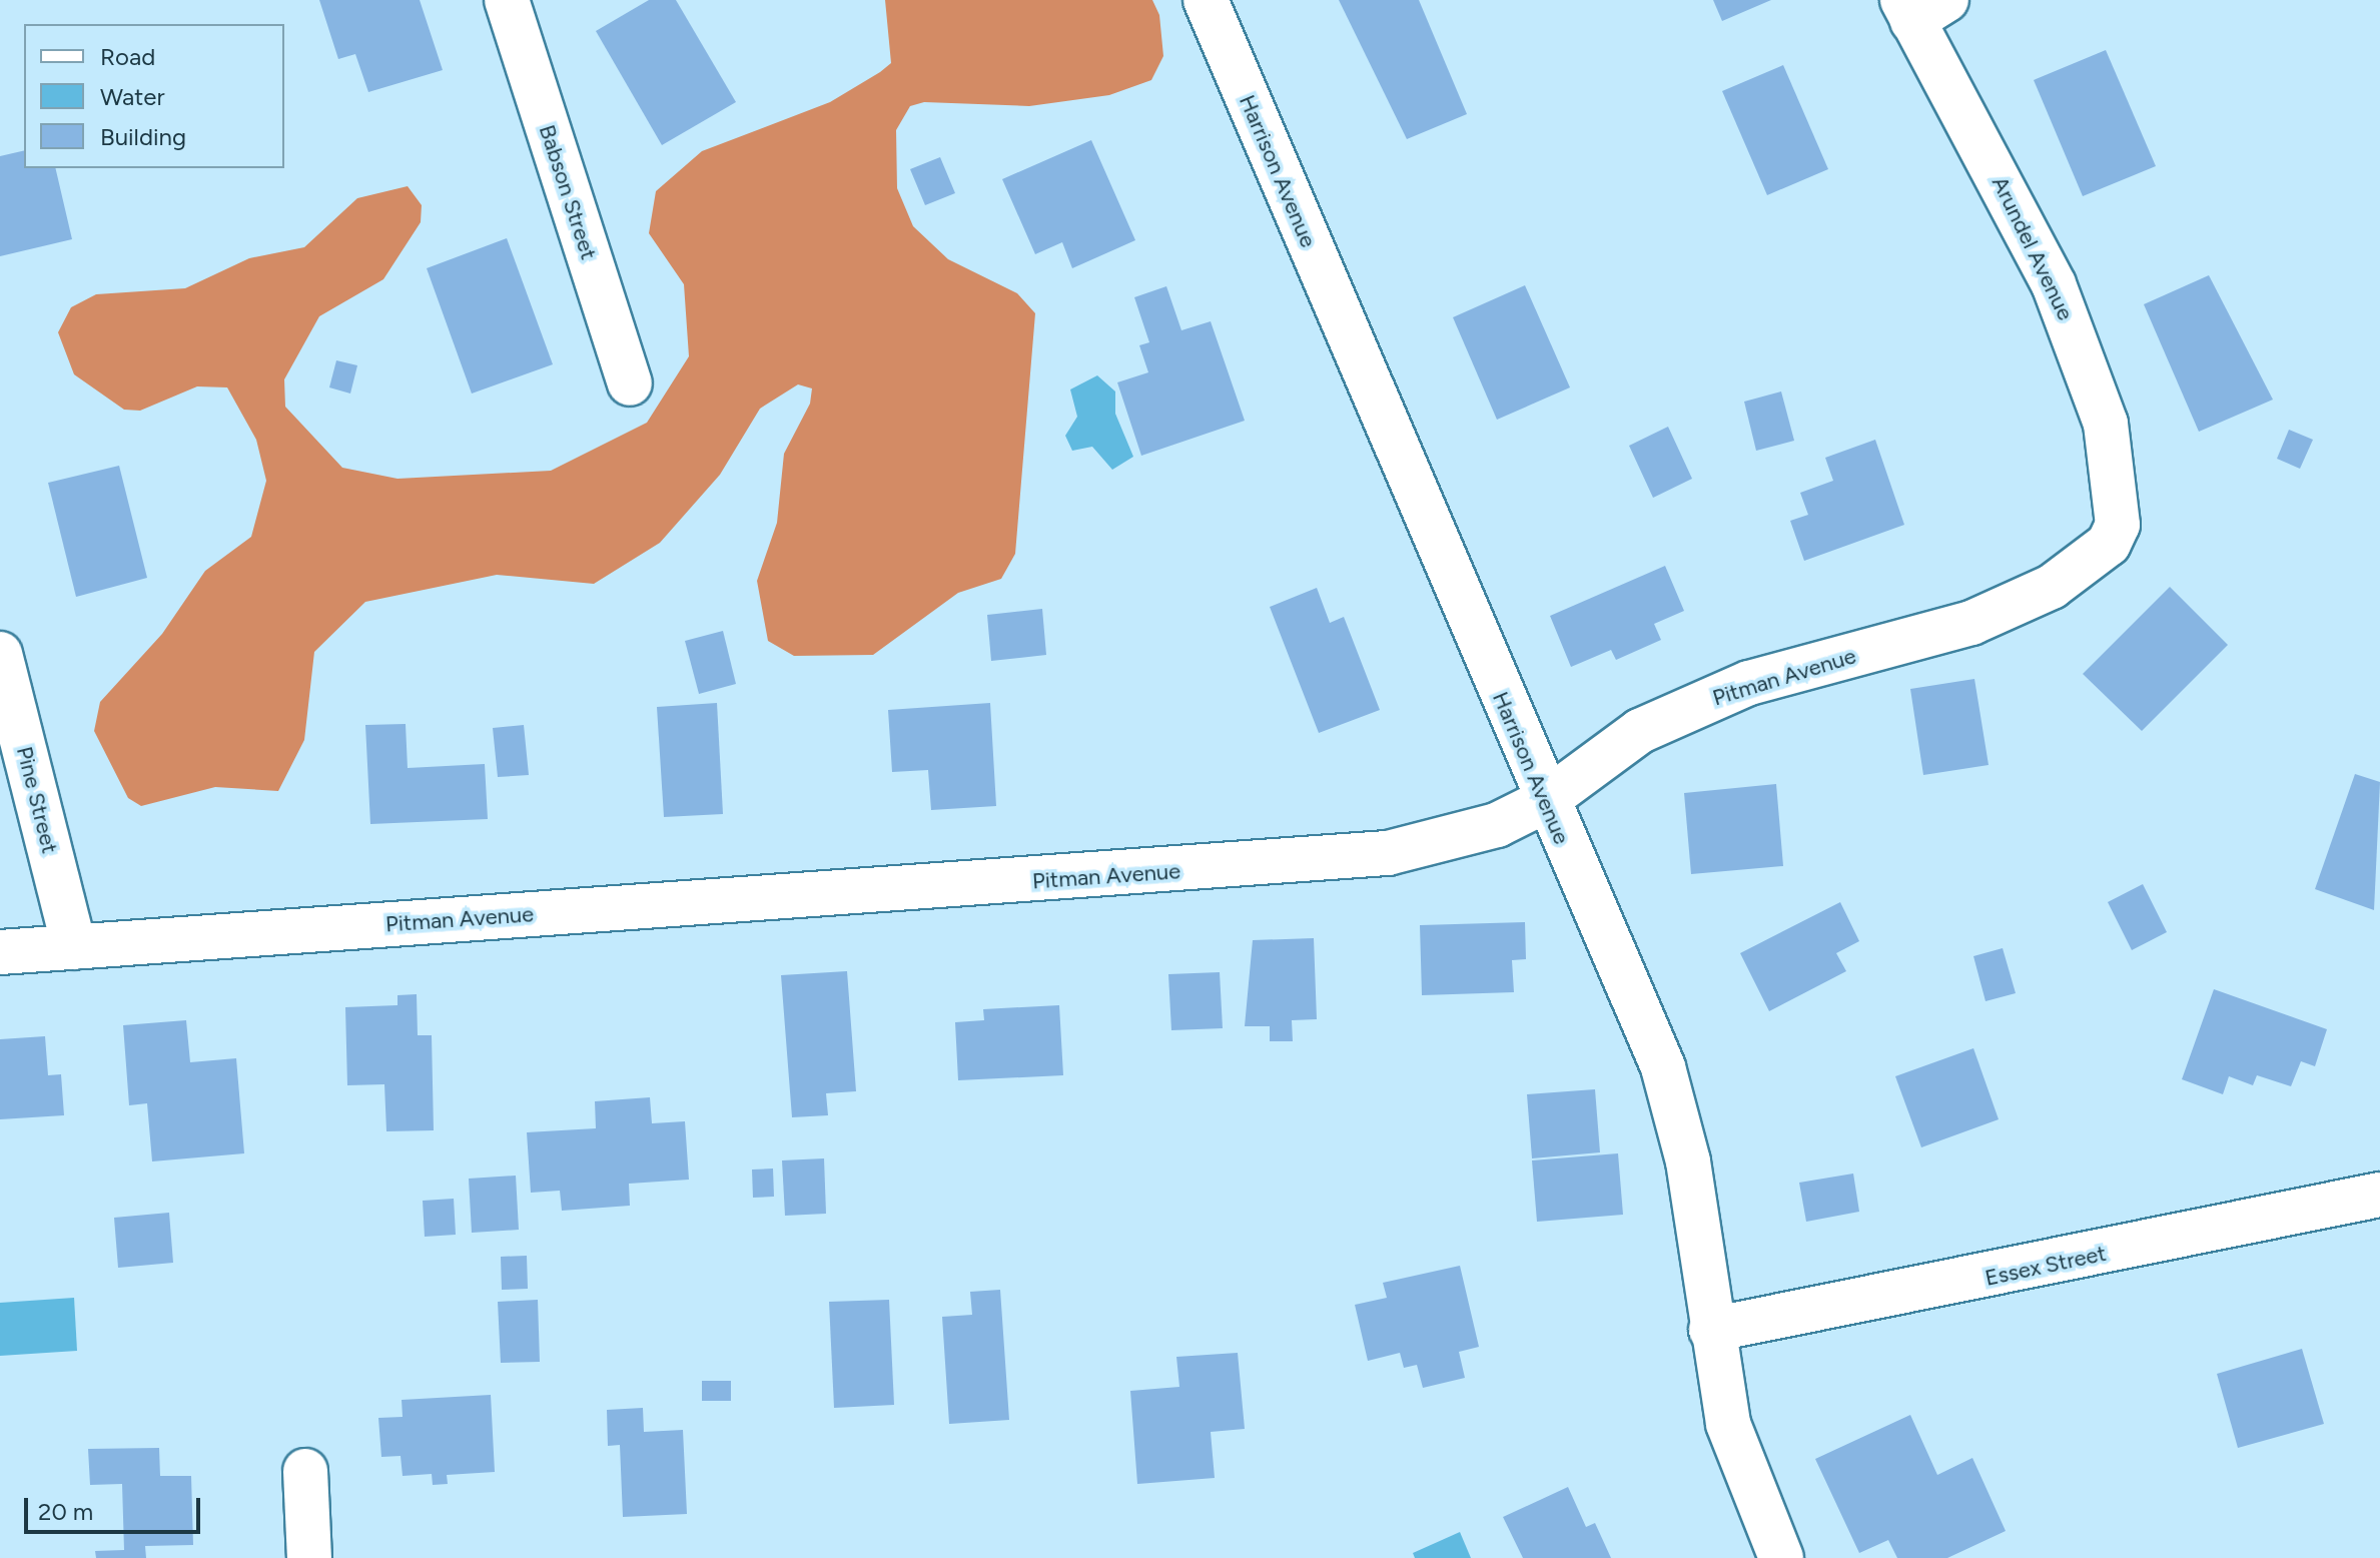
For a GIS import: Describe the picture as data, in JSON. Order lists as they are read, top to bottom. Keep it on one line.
{"streets":{"street":["Harrison Avenue","Babson Street","Arundel Avenue","Pitman Avenue","Pine Street","Essex Street"]},"crossings":[["Harrison Avenue","Pitman Avenue"],["Harrison Avenue","Essex Street"],["Arundel Avenue","Pitman Avenue"],["Pitman Avenue","Pine Street"]],"legend":["Road","Water","Building"],"scale_bar":"20 m"}
